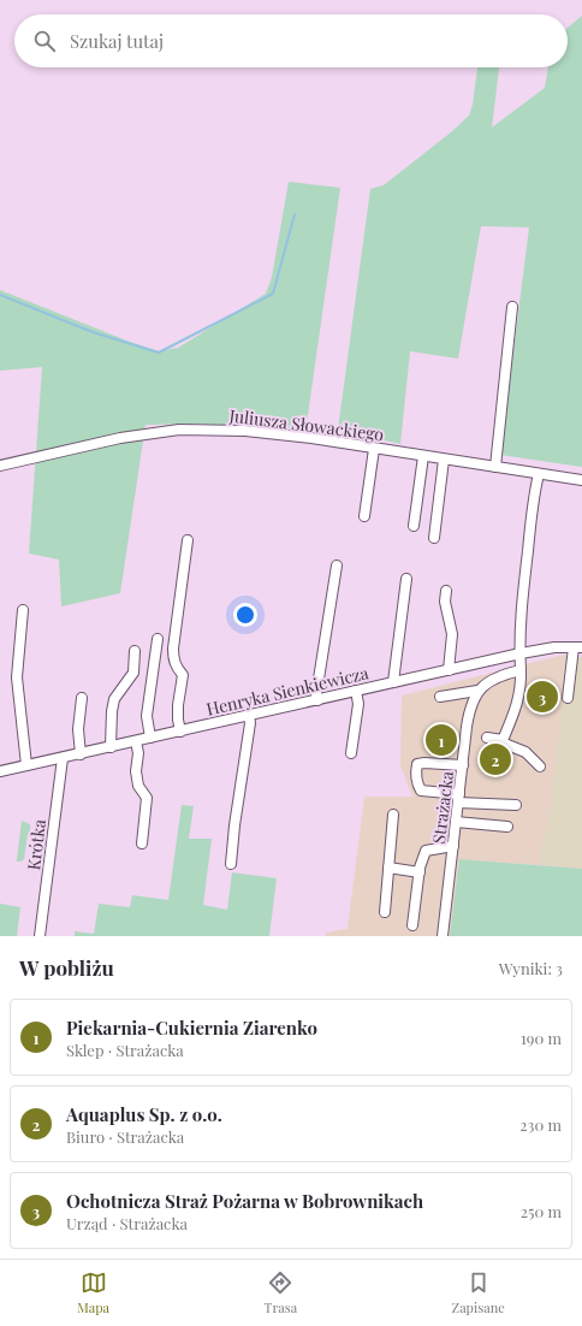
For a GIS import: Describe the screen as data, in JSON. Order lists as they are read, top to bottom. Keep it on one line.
{"streets":{"street":["Juliusza Słowackiego","Henryka Sienkiewicza","Strażacka","Krótka"]},"crossings":[["Henryka Sienkiewicza","Krótka"]],"page":{"search":"Szukaj tutaj","pins":["3","1","2"],"heading":["W pobliżu","Wyniki: 3"],"list":[{"mark":"1","name":"Piekarnia-Cukiernia Ziarenko","note":"Sklep · Strażacka","value":"190 m"},{"mark":"2","name":"Aquaplus Sp. z o.o.","note":"Biuro · Strażacka","value":"230 m"},{"mark":"3","name":"Ochotnicza Straż Pożarna w Bobrownikach","note":"Urząd · Strażacka","value":"250 m"}],"nav":["Mapa","Trasa","Zapisane"]}}
